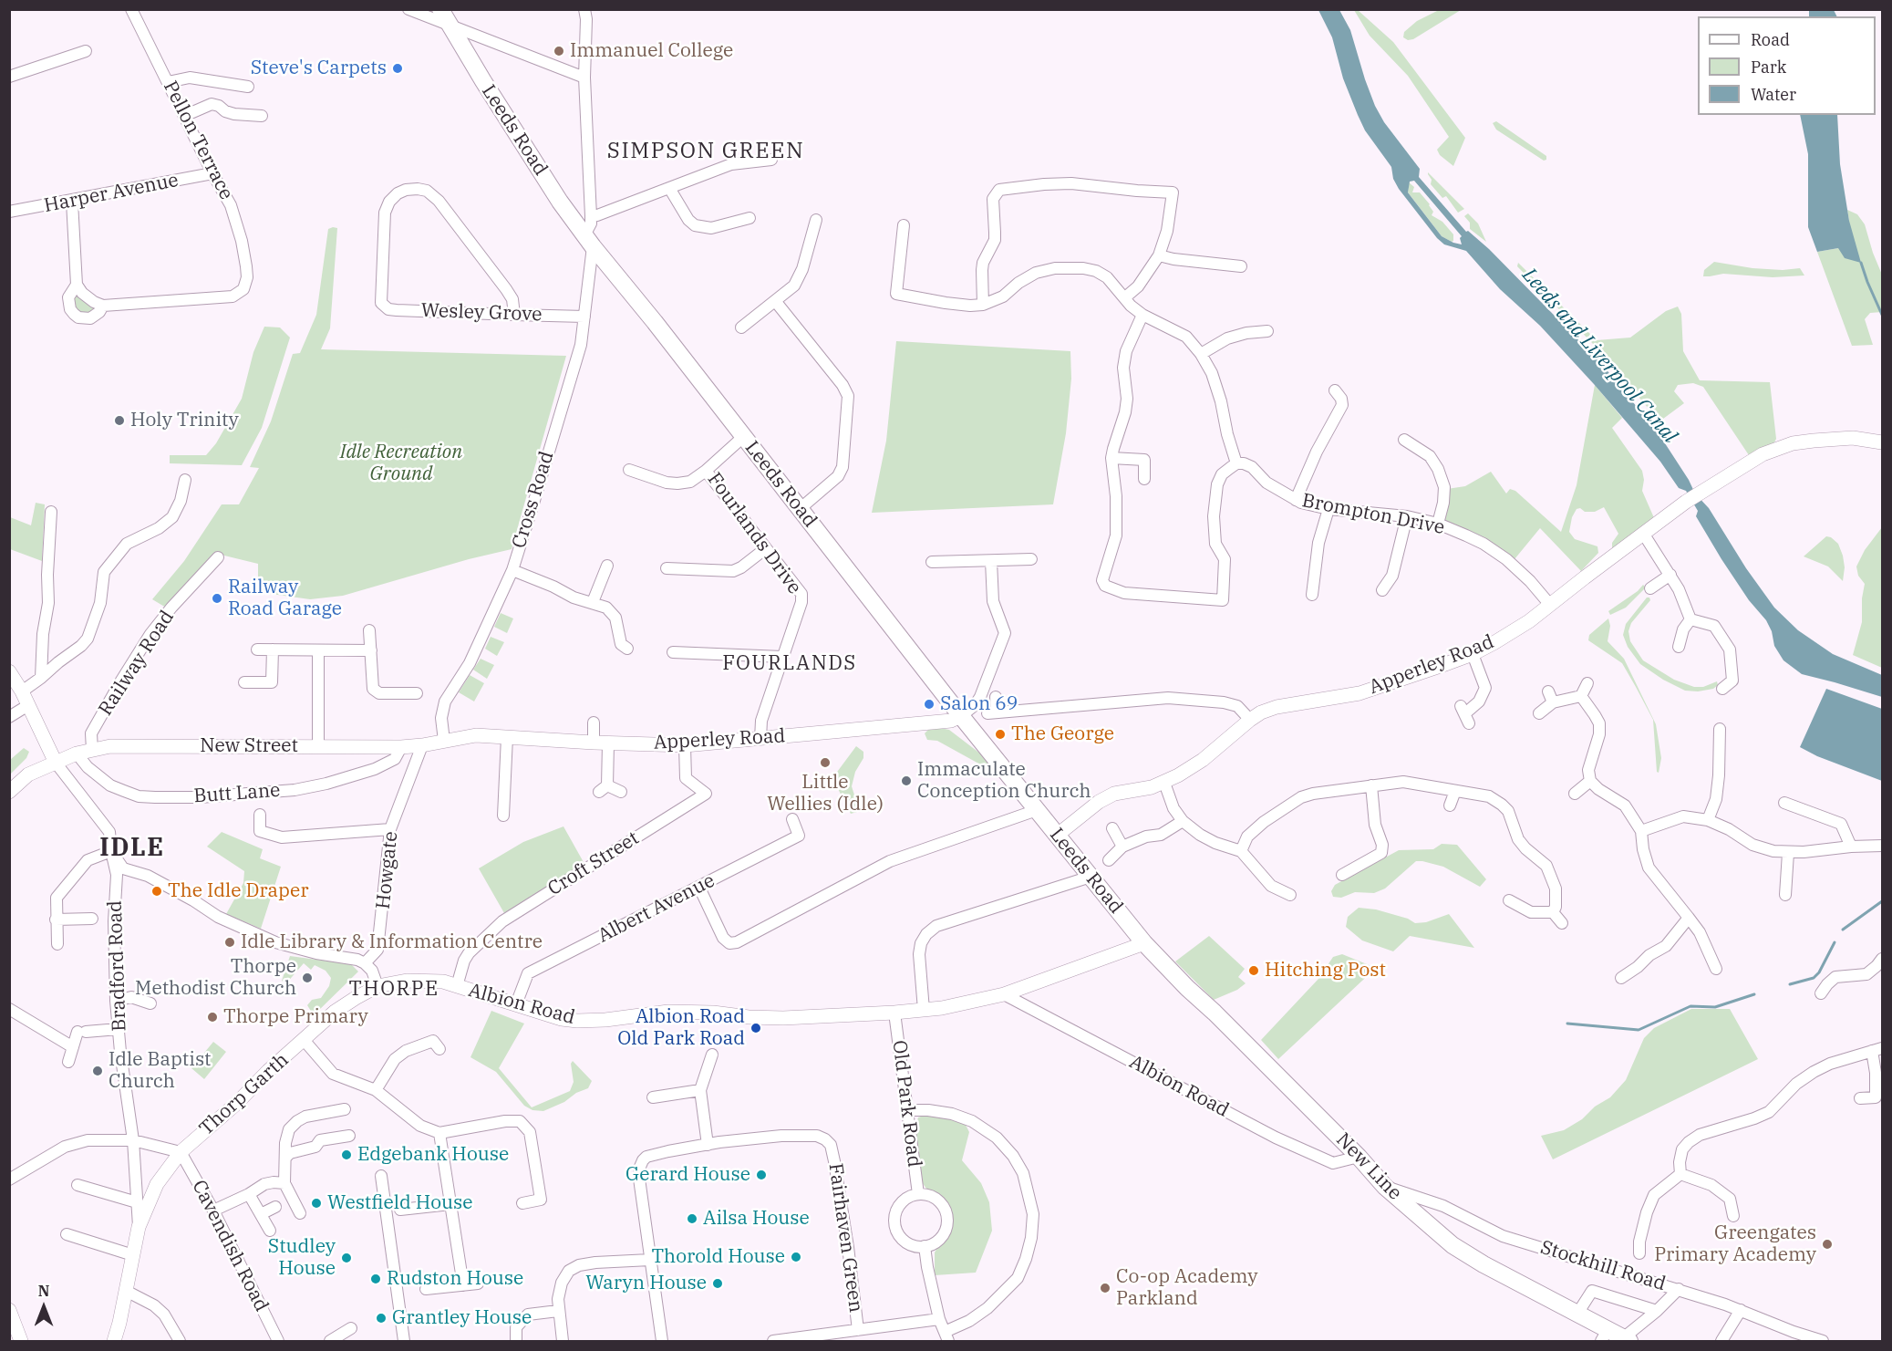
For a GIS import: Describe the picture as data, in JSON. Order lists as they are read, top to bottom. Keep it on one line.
{"streets":{"main road":["Leeds Road","New Line"],"street":["Pellon Terrace","Harper Avenue","Wesley Grove","Cross Road","Brompton Drive","Fourlands Drive","Railway Road","Apperley Road","New Street","Butt Lane","Croft Street","Howgate","Albert Avenue","Bradford Road","Albion Road","Thorp Garth","Old Park Road","Fairhaven Green","Cavendish Road","Stockhill Road"]},"crossings":[["Leeds Road","Cross Road"],["Leeds Road","Fourlands Drive"],["Leeds Road","Apperley Road"],["Leeds Road","Albion Road"],["Leeds Road","New Line"],["Pellon Terrace","Harper Avenue"],["Wesley Grove","Cross Road"],["Cross Road","Apperley Road"],["Cross Road","New Street"],["Brompton Drive","Apperley Road"],["Fourlands Drive","Apperley Road"],["Railway Road","New Street"],["Apperley Road","New Street"],["Apperley Road","Croft Street"],["New Street","Butt Lane"],["New Street","Howgate"],["New Street","Bradford Road"],["Croft Street","Albion Road"],["Albert Avenue","Albion Road"],["Bradford Road","Thorp Garth"],["Albion Road","Thorp Garth"],["Albion Road","Old Park Road"],["Albion Road","New Line"],["Thorp Garth","Cavendish Road"],["New Line","Stockhill Road"]],"districts":["SIMPSON GREEN","FOURLANDS","IDLE","THORPE"],"water":["Leeds and Liverpool Canal"],"parks":["Idle Recreation Ground"],"places":["Immanuel College","Steve's Carpets","Holy Trinity","Railway Road Garage","Salon 69","The George","Little Wellies (Idle)","Immaculate Conception Church","The Idle Draper","Idle Library & Information Centre","Hitching Post","Thorpe Methodist Church","Thorpe Primary","Albion Road Old Park Road","Idle Baptist Church","Edgebank House","Gerard House","Westfield House","Ailsa House","Greengates Primary Academy","Thorold House","Studley House","Rudston House","Waryn House","Co-op Academy Parkland","Grantley House"],"legend":["Road","Park","Water"],"north":"top"}
